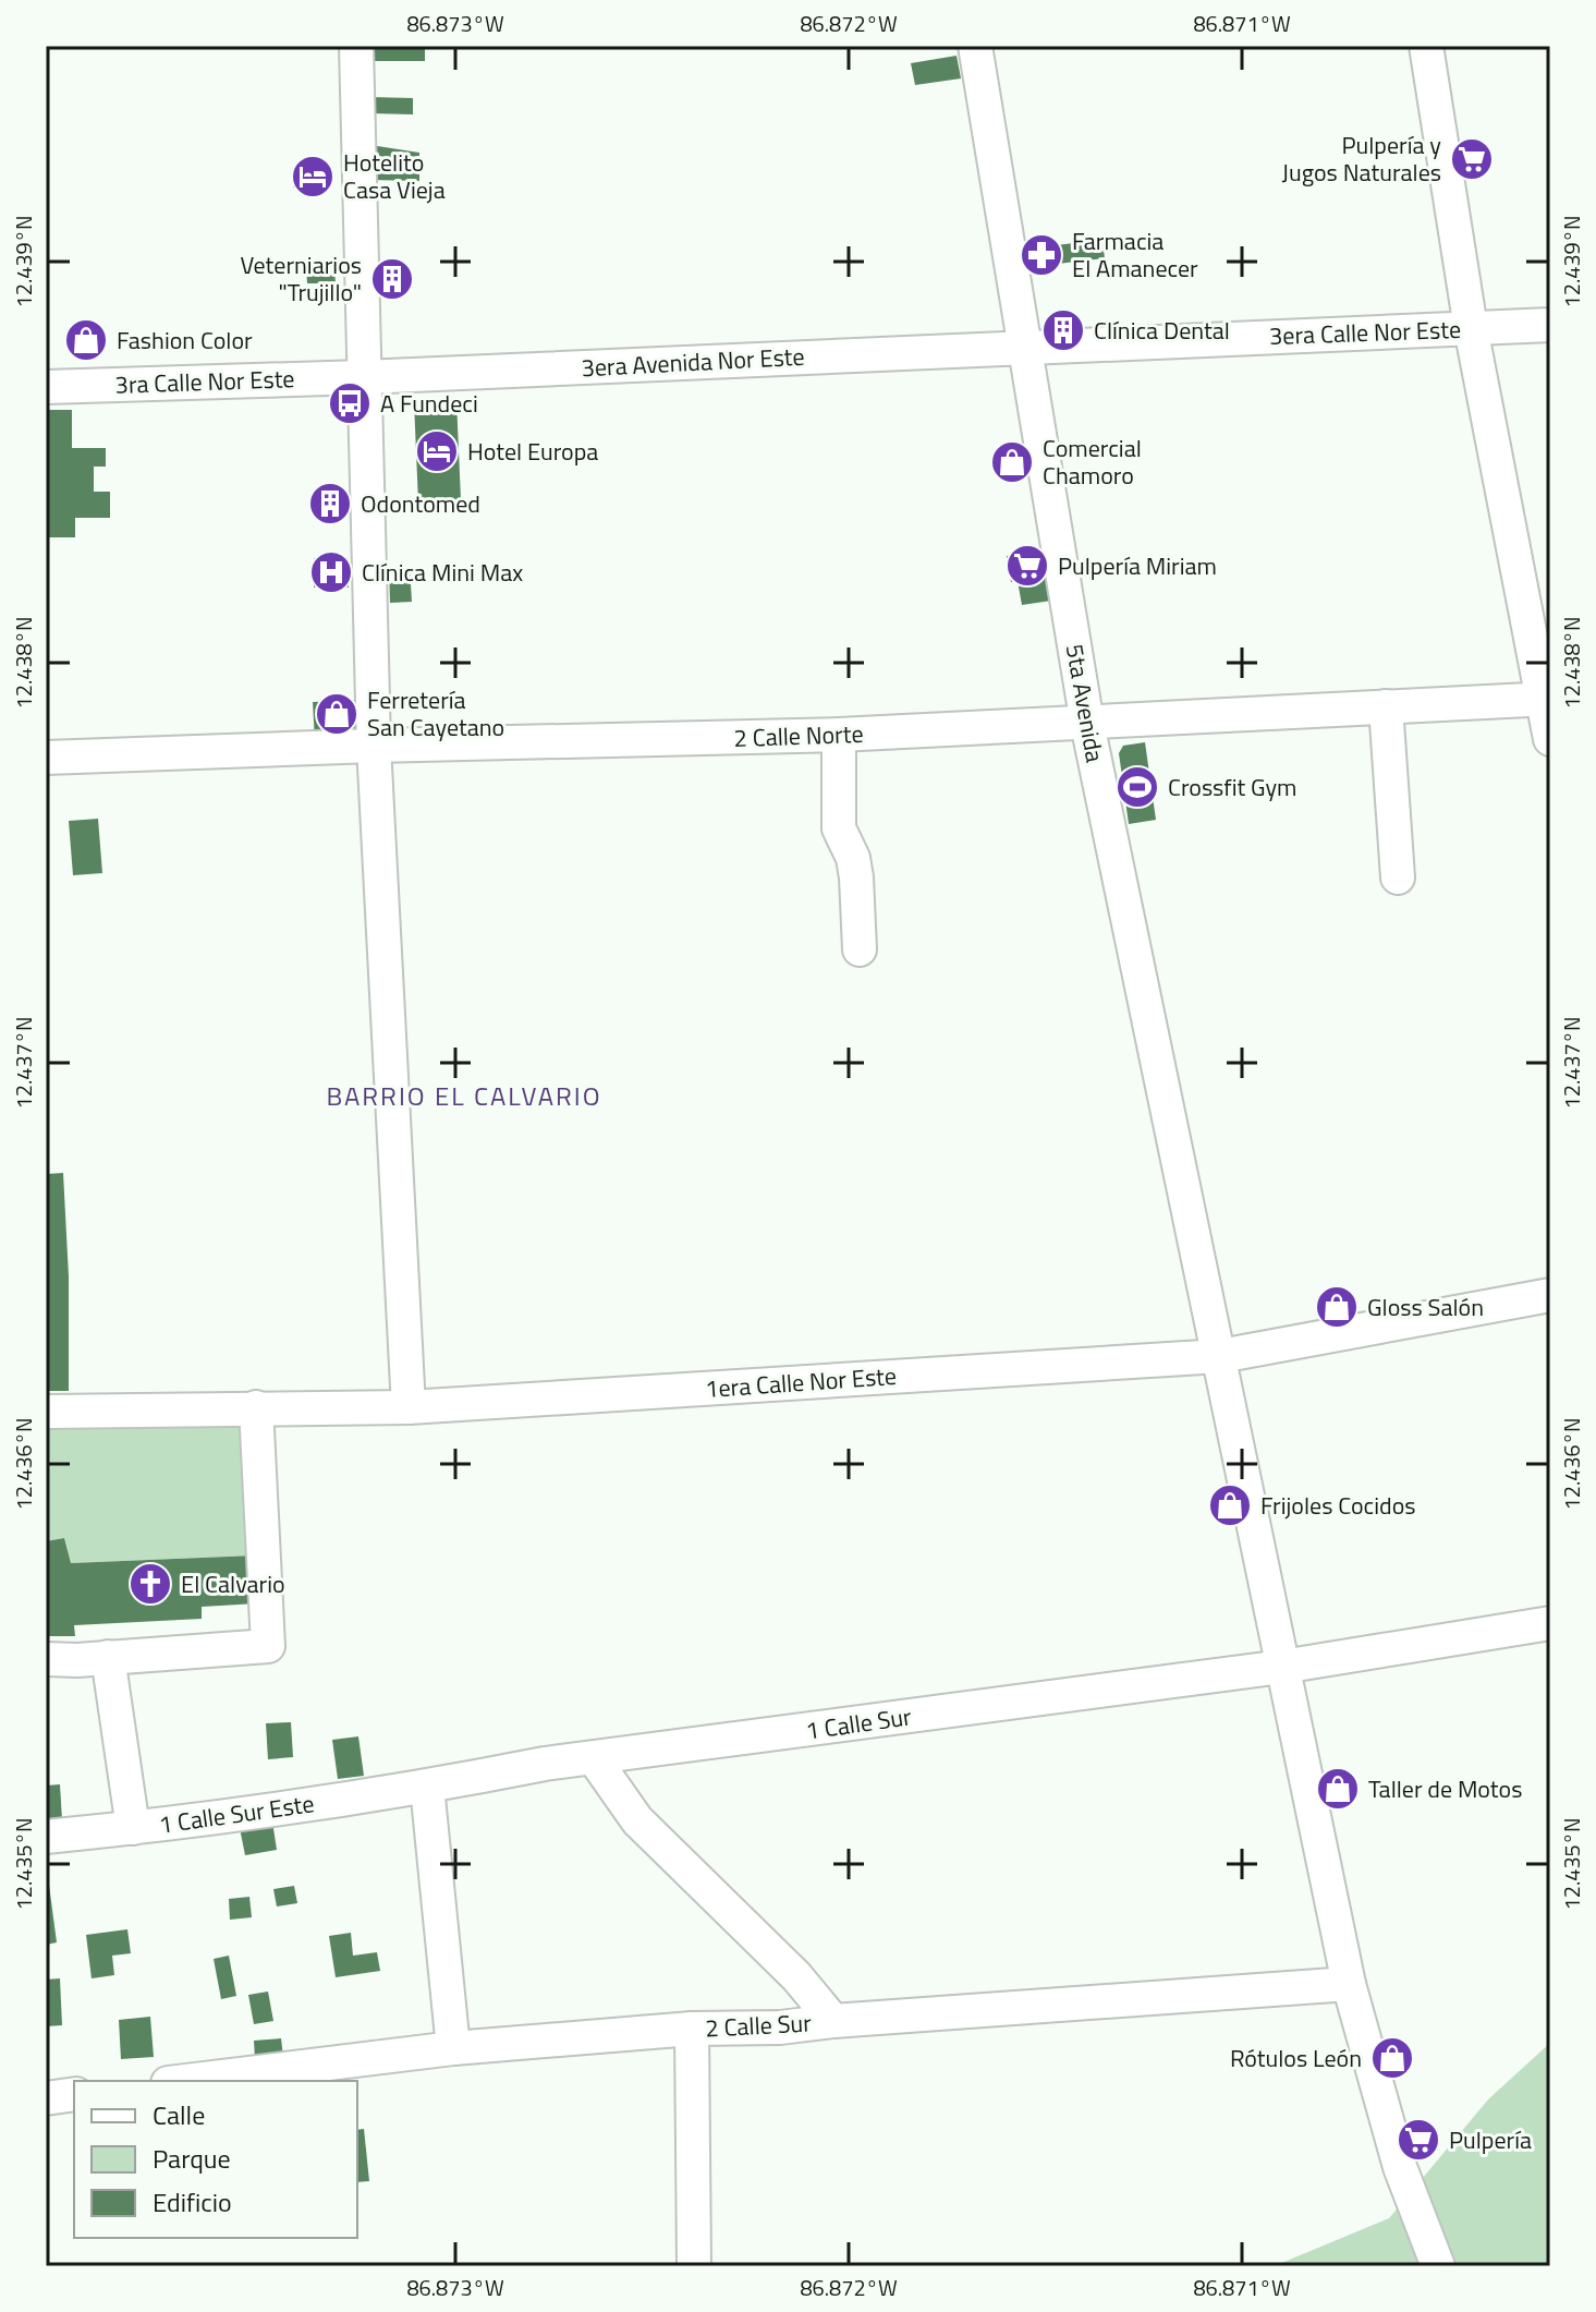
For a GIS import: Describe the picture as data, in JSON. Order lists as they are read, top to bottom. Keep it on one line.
{"streets":{"street":["3era Calle Nor Este","3era Avenida Nor Este","3ra Calle Nor Este","5ta Avenida","2 Calle Norte","1era Calle Nor Este","1 Calle Sur","1 Calle Sur Este","2 Calle Sur"]},"crossings":[["3era Calle Nor Este","3era Avenida Nor Este"],["3era Calle Nor Este","5ta Avenida"],["3era Avenida Nor Este","3ra Calle Nor Este"],["3era Avenida Nor Este","5ta Avenida"],["5ta Avenida","2 Calle Norte"],["5ta Avenida","1era Calle Nor Este"],["5ta Avenida","1 Calle Sur"],["5ta Avenida","2 Calle Sur"],["1 Calle Sur","1 Calle Sur Este"]],"districts":["BARRIO EL CALVARIO"],"places":{"supermarket":["Pulpería y Jugos Naturales","Pulpería Miriam","Pulpería"],"hotel":["Hotelito Casa Vieja","Hotel Europa"],"pharmacy":["Farmacia El Amanecer"],"building":["Veterniarios \"Trujillo\"","Clínica Dental","Odontomed"],"shop":["Fashion Color","Comercial Chamoro","Ferretería San Cayetano","Gloss Salón","Frijoles Cocidos","Taller de Motos","Rótulos León"],"bus stop":["A Fundeci"],"hospital":["Clínica Mini Max"],"sports":["Crossfit Gym"],"church":["El Calvario"]},"legend":["Calle","Parque","Edificio"],"coordinates":["86.873°W","86.872°W","86.871°W","12.439°N","12.438°N","12.437°N","12.436°N","12.435°N"]}
